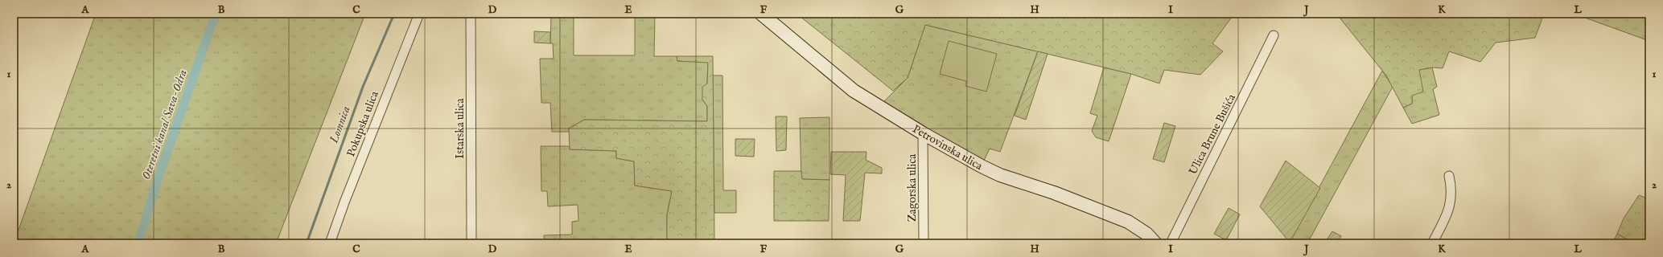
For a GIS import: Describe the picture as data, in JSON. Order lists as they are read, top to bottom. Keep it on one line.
{"streets":{"street":["Pokupska ulica","Istarska ulica","Ulica Brune Bušića","Petrovinska ulica","Zagorska ulica"]},"crossings":[["Petrovinska ulica","Zagorska ulica"]],"water":["Oteretni kanal Sava-Odra","Lomnica"],"grid":{"columns":["A","B","C","D","E","F","G","H","I","J","K","L"],"rows":["1","2"]}}
